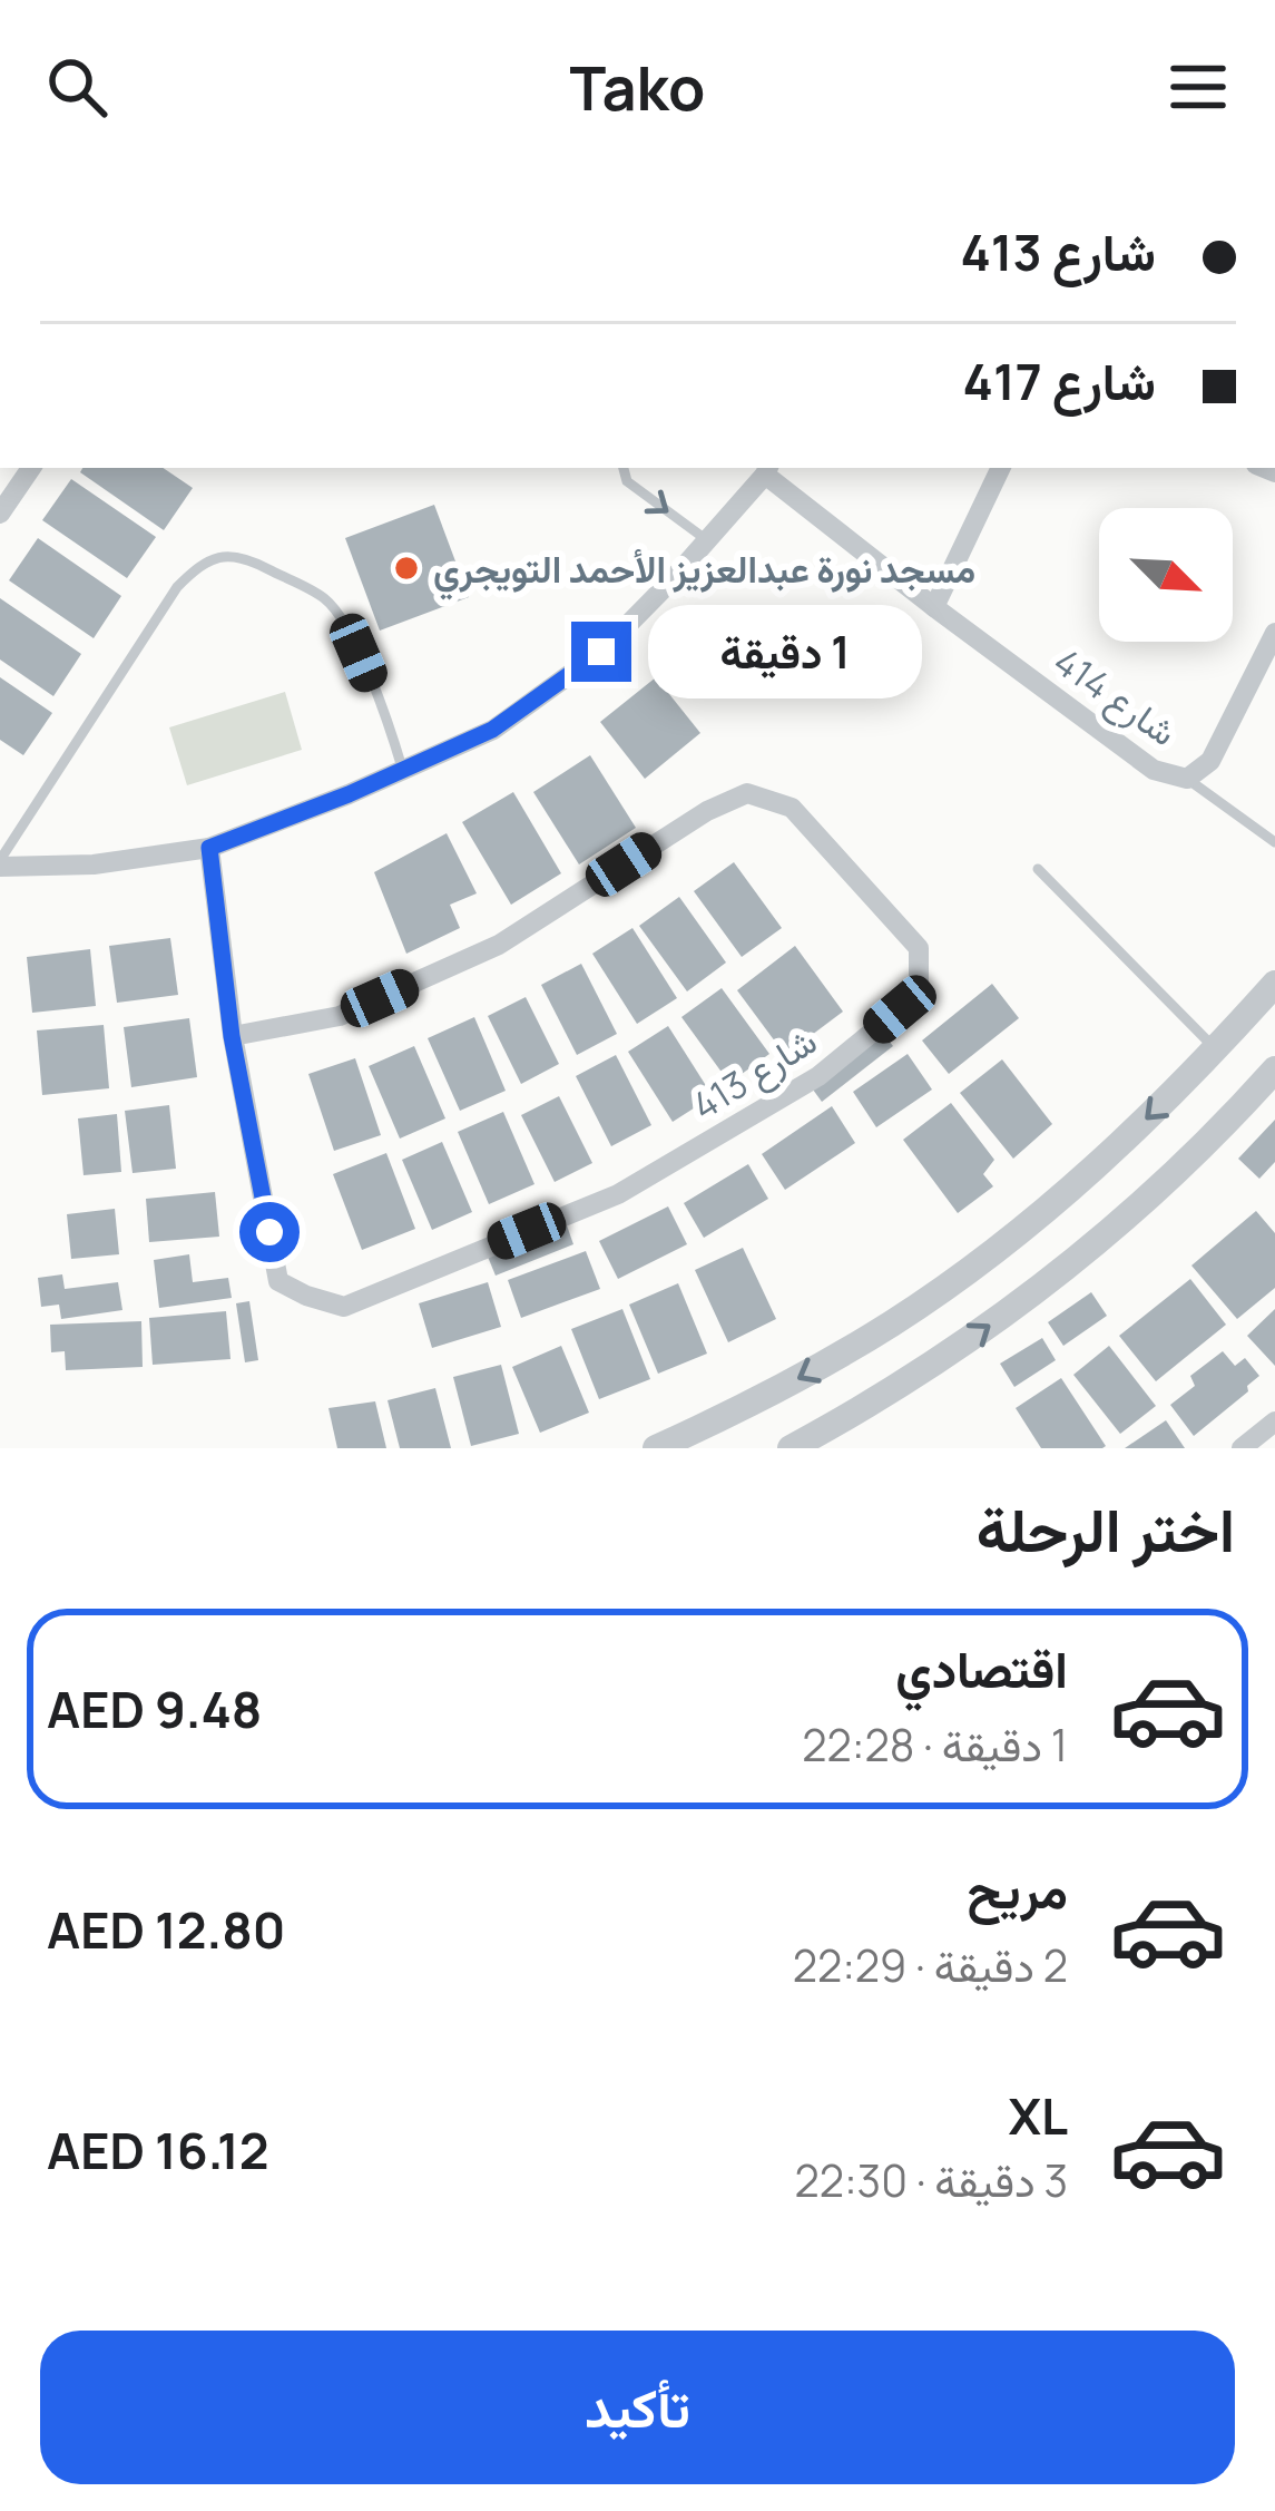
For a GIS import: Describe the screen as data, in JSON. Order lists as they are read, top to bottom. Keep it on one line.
{"streets":{"street":["شارع 414","شارع 413"]},"places":["مسجد نورة عبدالعزيز الأحمد التويجري"],"north":"bottom right","page":{"header":"Tako","banner":["شارع 413","شارع 417"],"bubble":"1 دقيقة","heading":"اختر الرحلة","list":[{"name":"اقتصادي","note":"1 دقيقة · 22:28","value":"AED 9.48"},{"name":"مريح","note":"2 دقيقة · 22:29","value":"AED 12.80"},{"name":"XL","note":"3 دقيقة · 22:30","value":"AED 16.12"}],"buttons":"تأكيد"}}
